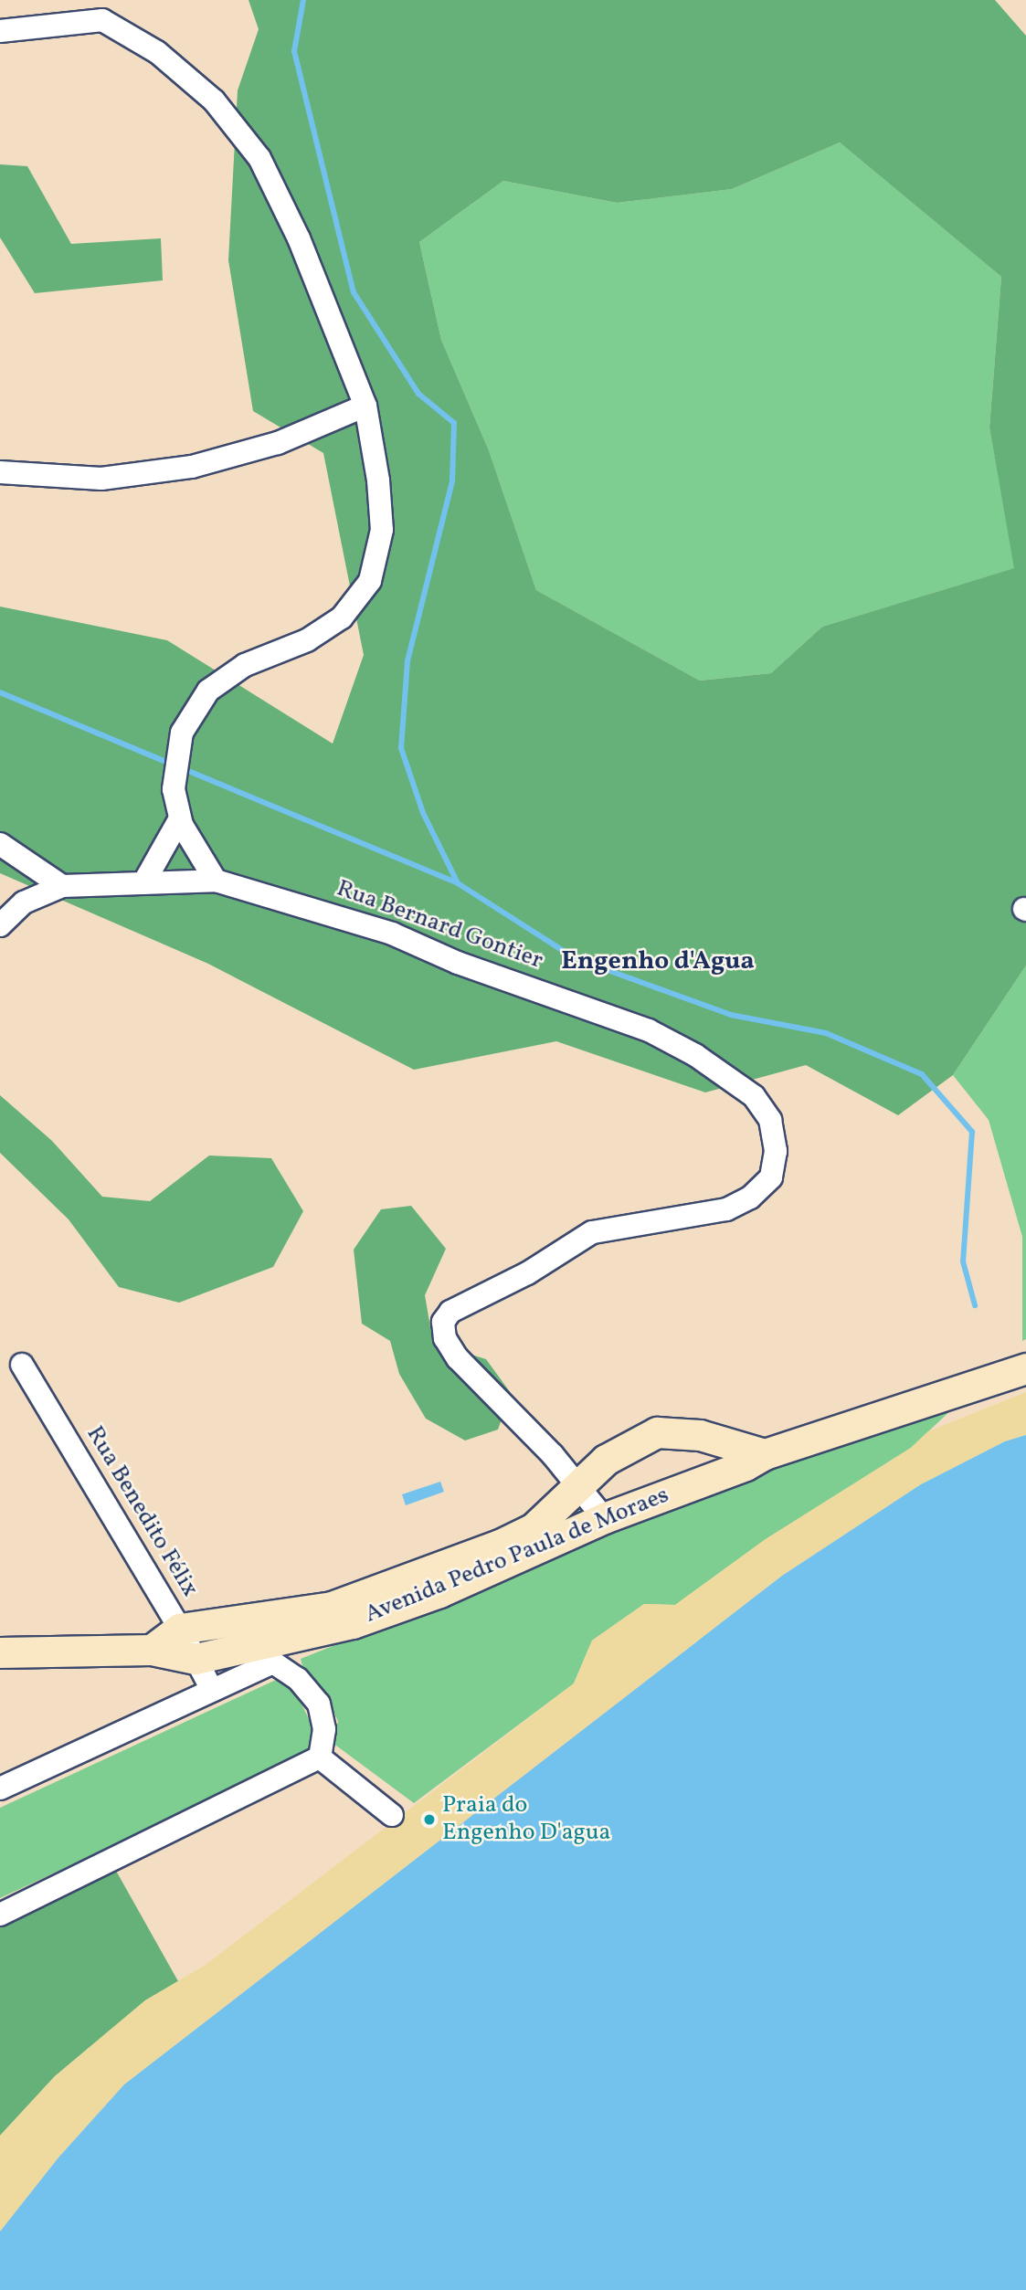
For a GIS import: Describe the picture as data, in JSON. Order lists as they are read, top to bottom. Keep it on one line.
{"streets":{"main road":["Avenida Pedro Paula de Moraes"],"street":["Rua Bernard Gontier","Rua Benedito Félix"]},"crossings":[["Rua Bernard Gontier","Avenida Pedro Paula de Moraes"],["Rua Benedito Félix","Avenida Pedro Paula de Moraes"]],"districts":["Engenho d'Agua"],"places":["Praia do Engenho D'agua"]}
